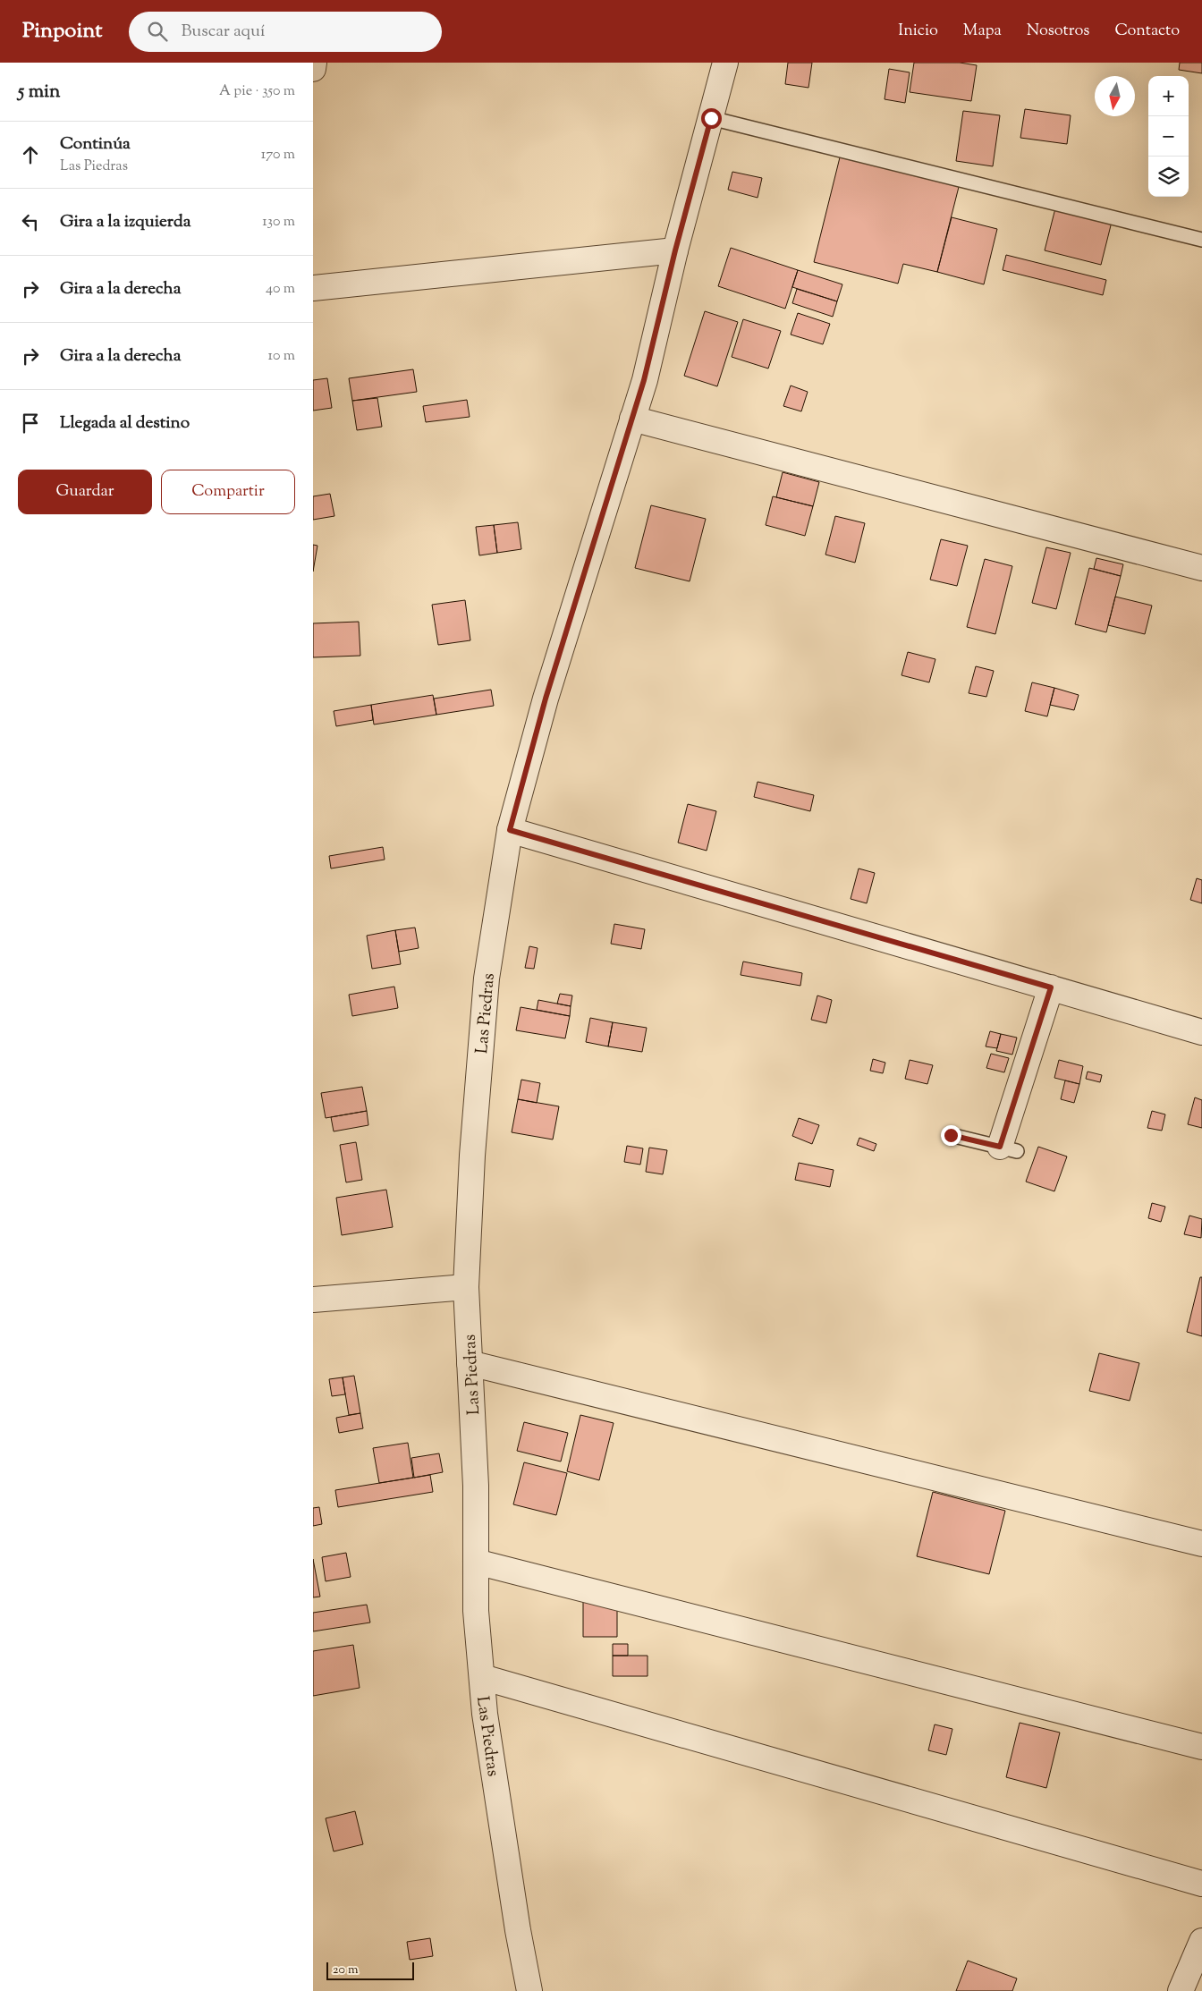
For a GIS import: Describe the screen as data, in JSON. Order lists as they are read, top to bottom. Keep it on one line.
{"streets":{"street":["Las Piedras"]},"scale_bar":"20 m","north":"bottom","page":{"header":"Pinpoint","search":"Buscar aquí","nav":["Inicio","Mapa","Nosotros","Contacto"],"heading":["5 min","A pie · 350 m"],"map_buttons":["+","−"],"list":[["Continúa","Las Piedras","170 m"],["Gira a la izquierda","130 m"],["Gira a la derecha","40 m"],["Gira a la derecha","10 m"],"Llegada al destino"],"buttons":["Guardar","Compartir"],"scale":"20 m"}}
